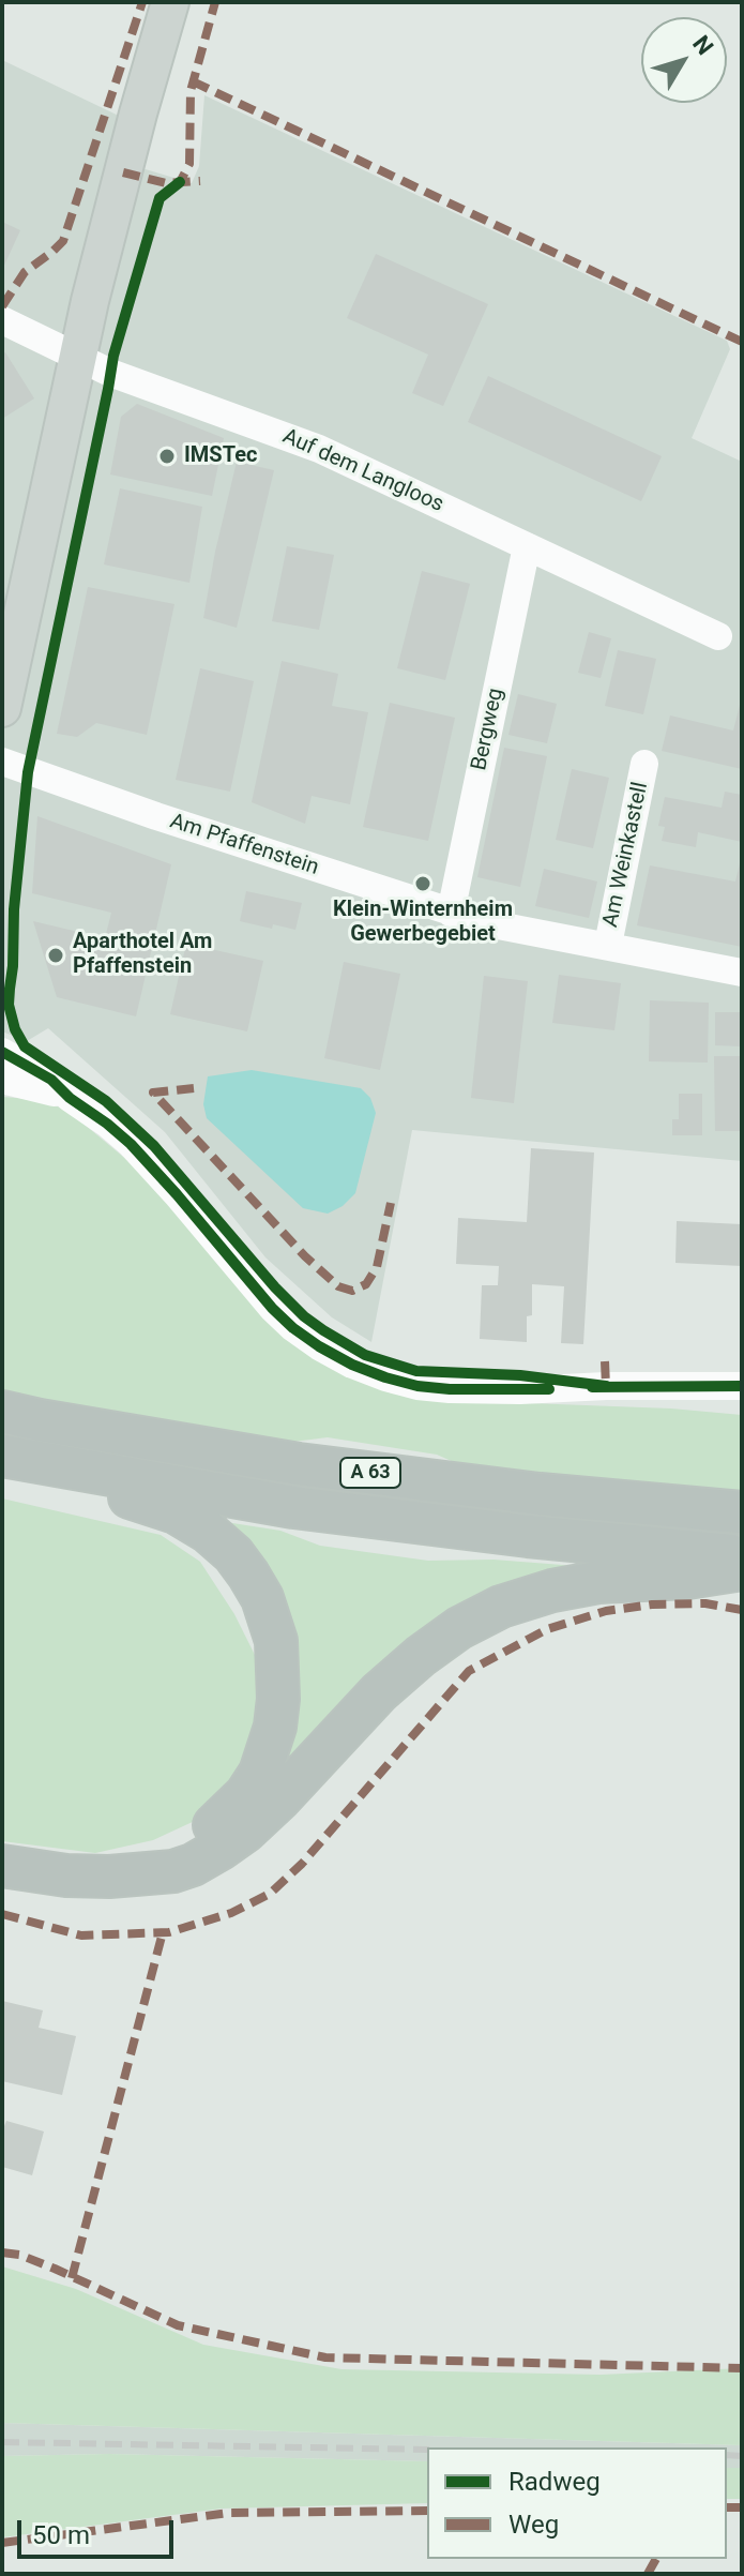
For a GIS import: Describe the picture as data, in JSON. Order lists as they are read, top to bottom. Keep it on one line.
{"streets":{"highway":["A 63"],"street":["Auf dem Langloos","Bergweg","Am Pfaffenstein","Am Weinkastell"]},"crossings":[["Auf dem Langloos","Bergweg"],["Bergweg","Am Pfaffenstein"],["Am Pfaffenstein","Am Weinkastell"]],"places":["IMSTec","Klein-Winternheim Gewerbegebiet","Aparthotel Am Pfaffenstein"],"legend":["Radweg","Weg"],"scale_bar":"50 m","north":"top right"}
